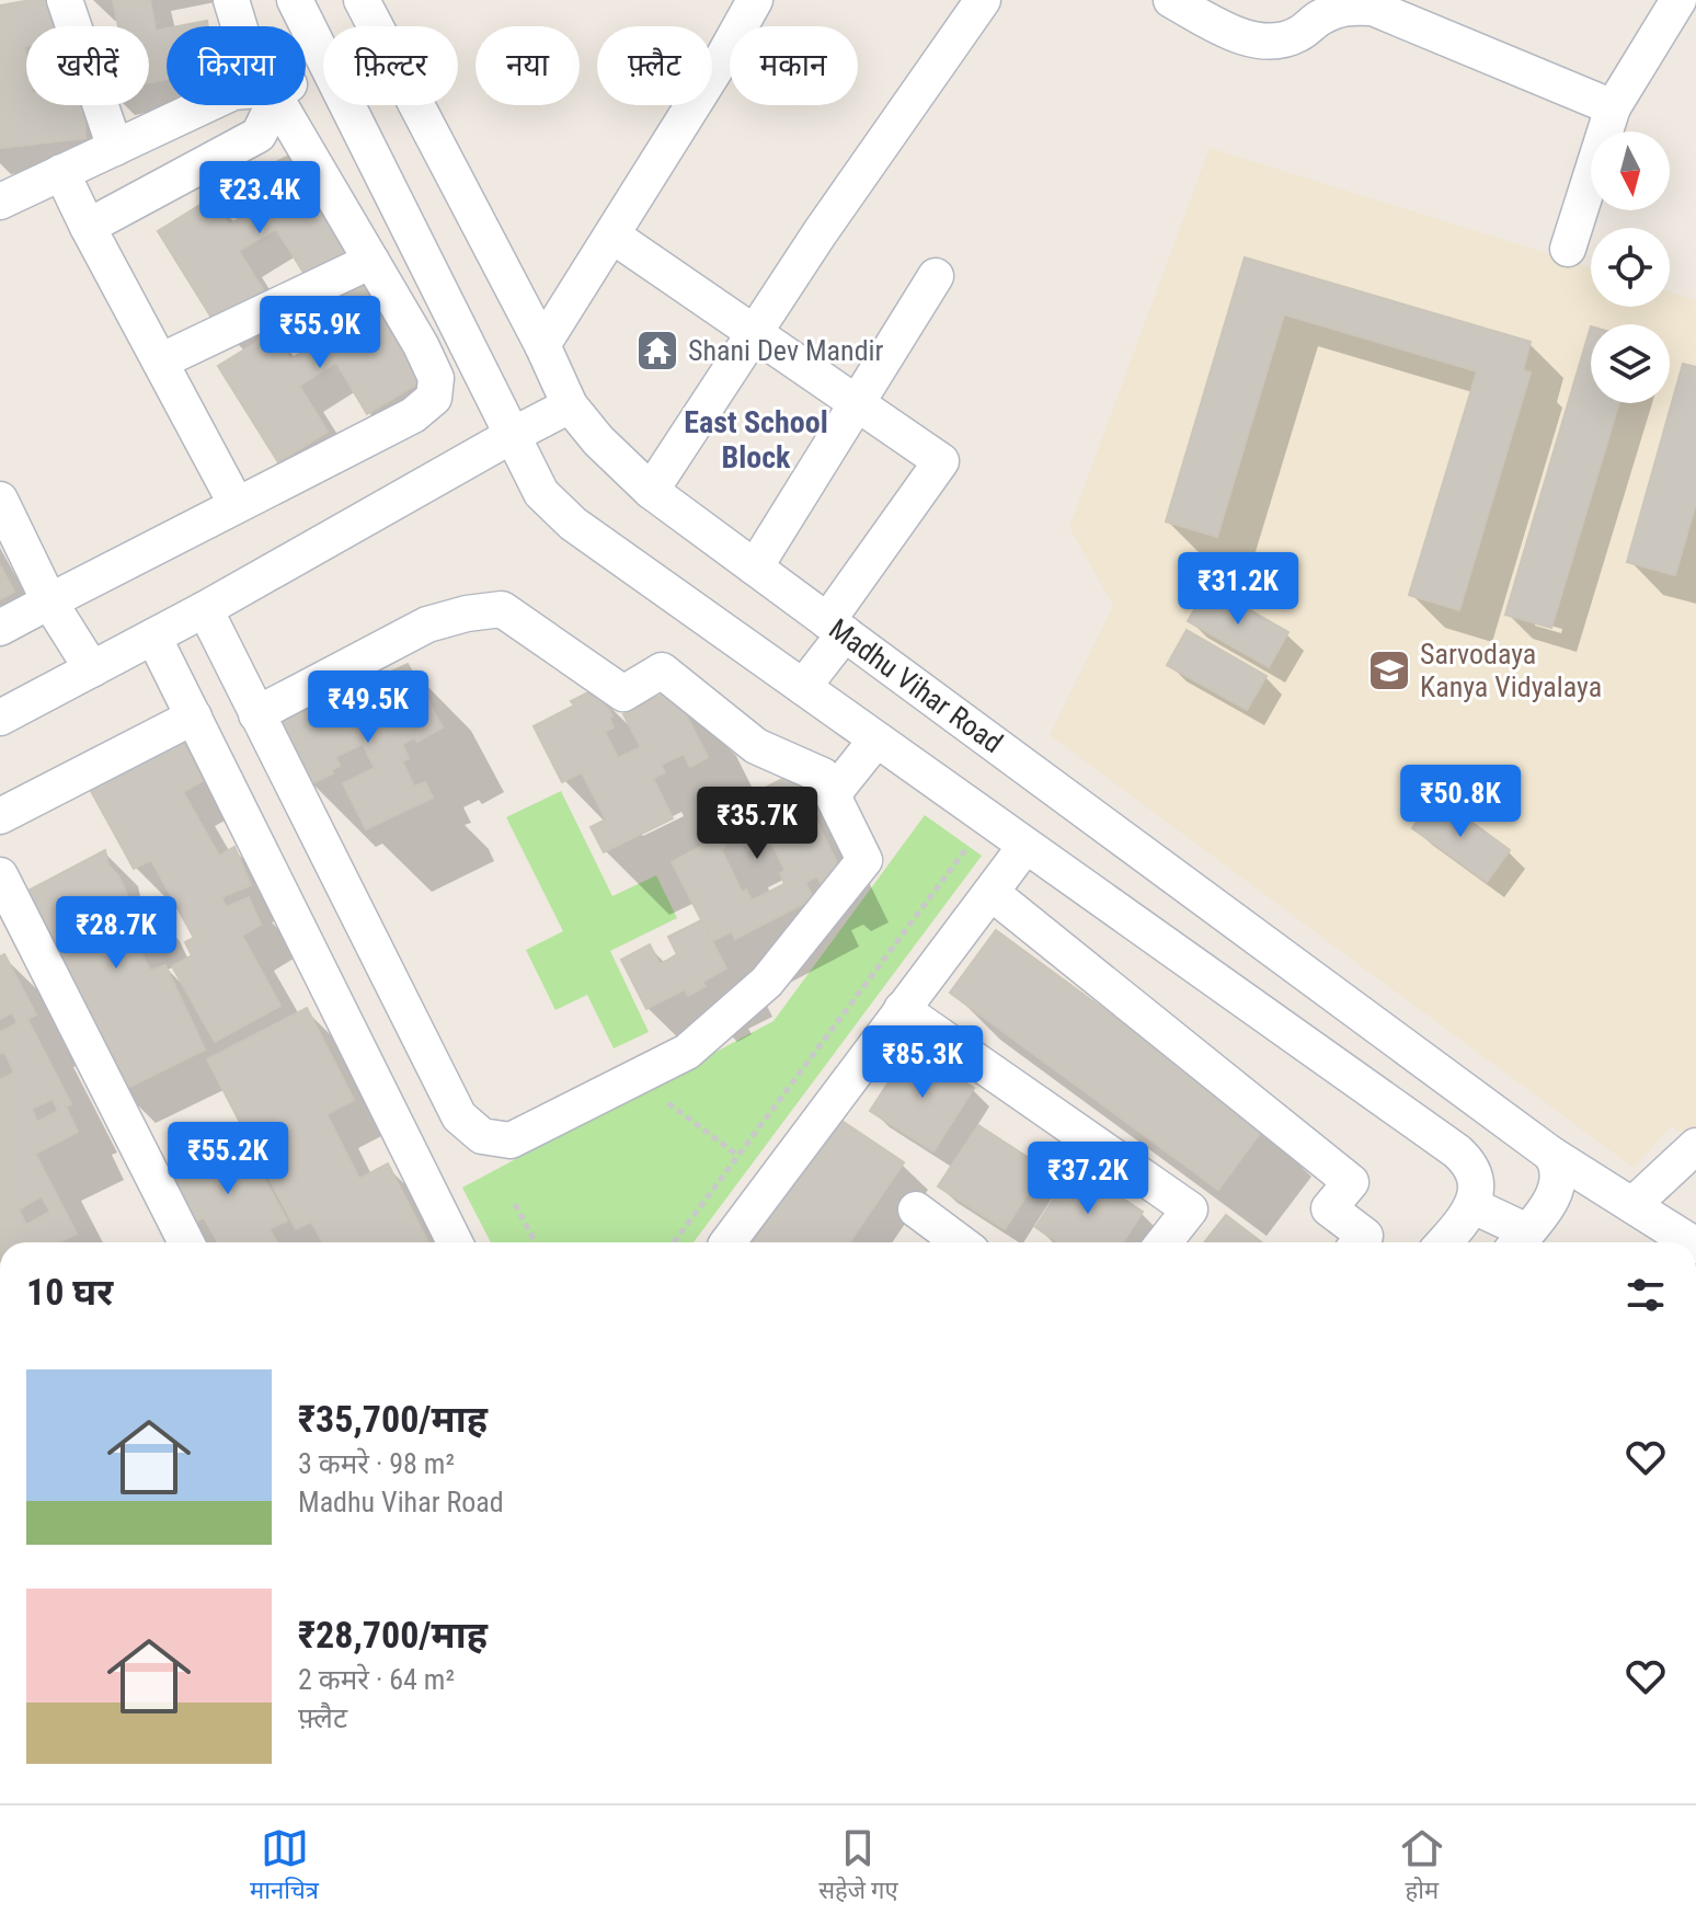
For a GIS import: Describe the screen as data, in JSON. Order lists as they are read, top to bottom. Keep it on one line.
{"streets":{"street":["Madhu Vihar Road"]},"districts":["East School Block"],"places":{"temple":["Shani Dev Mandir"],"school or university":["Sarvodaya Kanya Vidyalaya"]},"north":"bottom","page":{"chip":["खरीदें","किराया","फ़िल्टर","नया","फ़्लैट","मकान"],"price":["₹23.4K","₹55.9K","₹31.2K","₹49.5K","₹50.8K","₹35.7K","₹28.7K","₹85.3K","₹55.2K","₹37.2K"],"heading":"10 घर","list":[{"name":"₹35,700/माह","note":"3 कमरे · 98 m² · Madhu Vihar Road"},{"name":"₹28,700/माह","note":"2 कमरे · 64 m² · फ़्लैट"}],"tabs":["मानचित्र","सहेजे गए","होम"]}}
